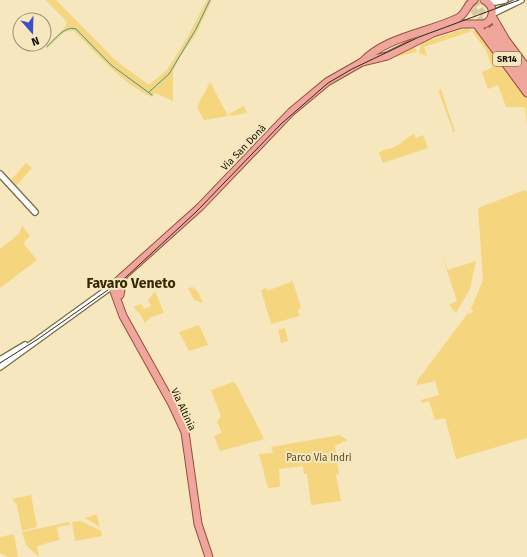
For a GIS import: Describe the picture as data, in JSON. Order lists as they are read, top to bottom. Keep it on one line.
{"streets":{"main road":["SR14","Via San Donà","Via Altinia"]},"crossings":[["Via San Donà","Via Altinia"]],"districts":["Favaro Veneto"],"parks":["Parco Via Indri"],"north":"bottom"}
